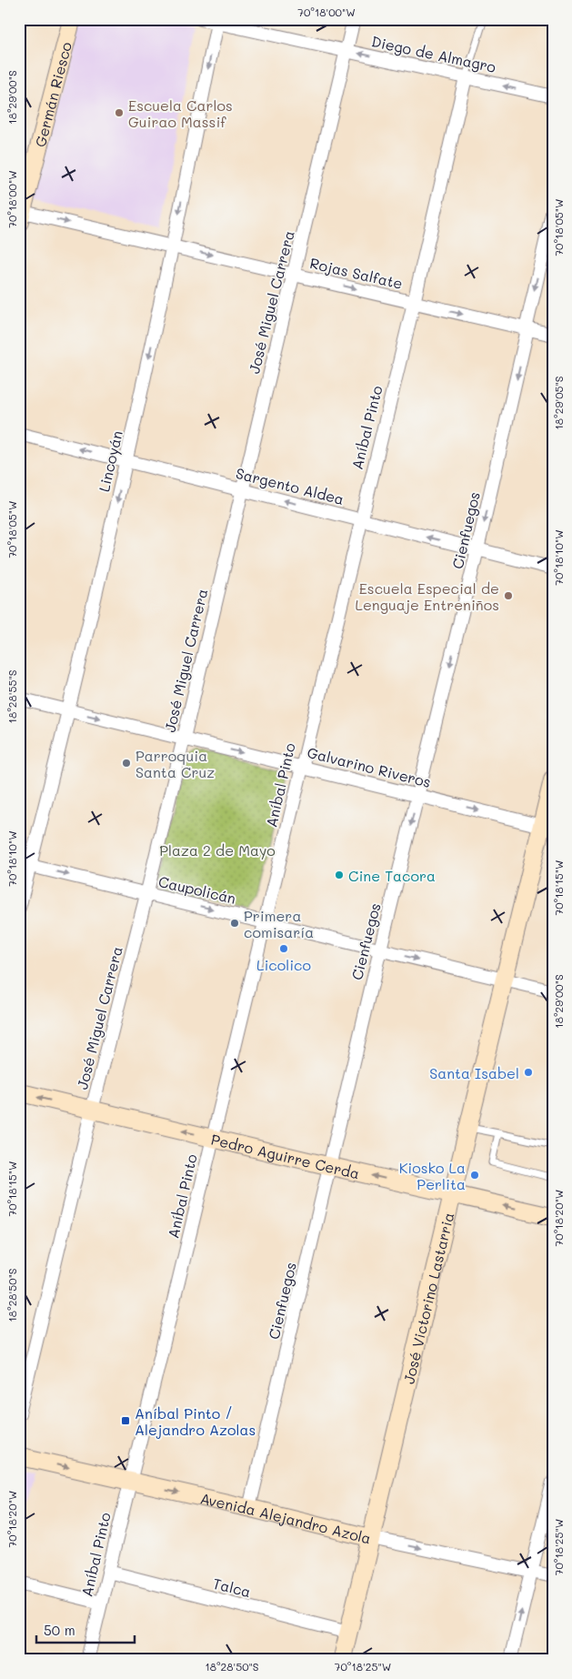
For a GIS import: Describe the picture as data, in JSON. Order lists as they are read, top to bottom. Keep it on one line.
{"streets":{"main road":["Germán Riesco","Pedro Aguirre Cerda","José Victorino Lastarria","Avenida Alejandro Azola"],"street":["Diego de Almagro","Rojas Salfate","José Miguel Carrera","Aníbal Pinto","Lincoyán","Sargento Aldea","Cienfuegos","Galvarino Riveros","Caupolicán","Talca"]},"crossings":[["Diego de Almagro","José Miguel Carrera"],["Diego de Almagro","Aníbal Pinto"],["Diego de Almagro","Lincoyán"],["Germán Riesco","Rojas Salfate"],["Rojas Salfate","José Miguel Carrera"],["Rojas Salfate","Aníbal Pinto"],["Rojas Salfate","Lincoyán"],["Rojas Salfate","Cienfuegos"],["José Miguel Carrera","Sargento Aldea"],["José Miguel Carrera","Galvarino Riveros"],["José Miguel Carrera","Caupolicán"],["José Miguel Carrera","Pedro Aguirre Cerda"],["Aníbal Pinto","Sargento Aldea"],["Aníbal Pinto","Galvarino Riveros"],["Aníbal Pinto","Caupolicán"],["Aníbal Pinto","Pedro Aguirre Cerda"],["Aníbal Pinto","Avenida Alejandro Azola"],["Aníbal Pinto","Talca"],["Lincoyán","Sargento Aldea"],["Lincoyán","Galvarino Riveros"],["Lincoyán","Caupolicán"],["Sargento Aldea","Cienfuegos"],["Cienfuegos","Galvarino Riveros"],["Cienfuegos","Caupolicán"],["Cienfuegos","Pedro Aguirre Cerda"],["Cienfuegos","Avenida Alejandro Azola"],["Galvarino Riveros","José Victorino Lastarria"],["Caupolicán","José Victorino Lastarria"],["Pedro Aguirre Cerda","José Victorino Lastarria"],["José Victorino Lastarria","Avenida Alejandro Azola"],["José Victorino Lastarria","Talca"]],"one_way":["Diego de Almagro","Rojas Salfate","Lincoyán","Sargento Aldea","Cienfuegos","Galvarino Riveros","Caupolicán","Pedro Aguirre Cerda","Avenida Alejandro Azola"],"parks":["Plaza 2 de Mayo"],"places":{"other":["Escuela Carlos Guirao Massif","Escuela Especial de Lenguaje Entreniños","Parroquia Santa Cruz","Cine Tacora","Primera comisaría","Licolico","Santa Isabel","Kiosko La Perlita"],"transit":["Aníbal Pinto / Alejandro Azolas"]},"scale_bar":"50 m","coordinates":["70°18'00\"W","18°29'00\"S","70°18'05\"W","18°29'05\"S","70°18'10\"W","18°28'55\"S","70°18'15\"W","70°18'20\"W","18°28'50\"S","70°18'25\"W"]}
